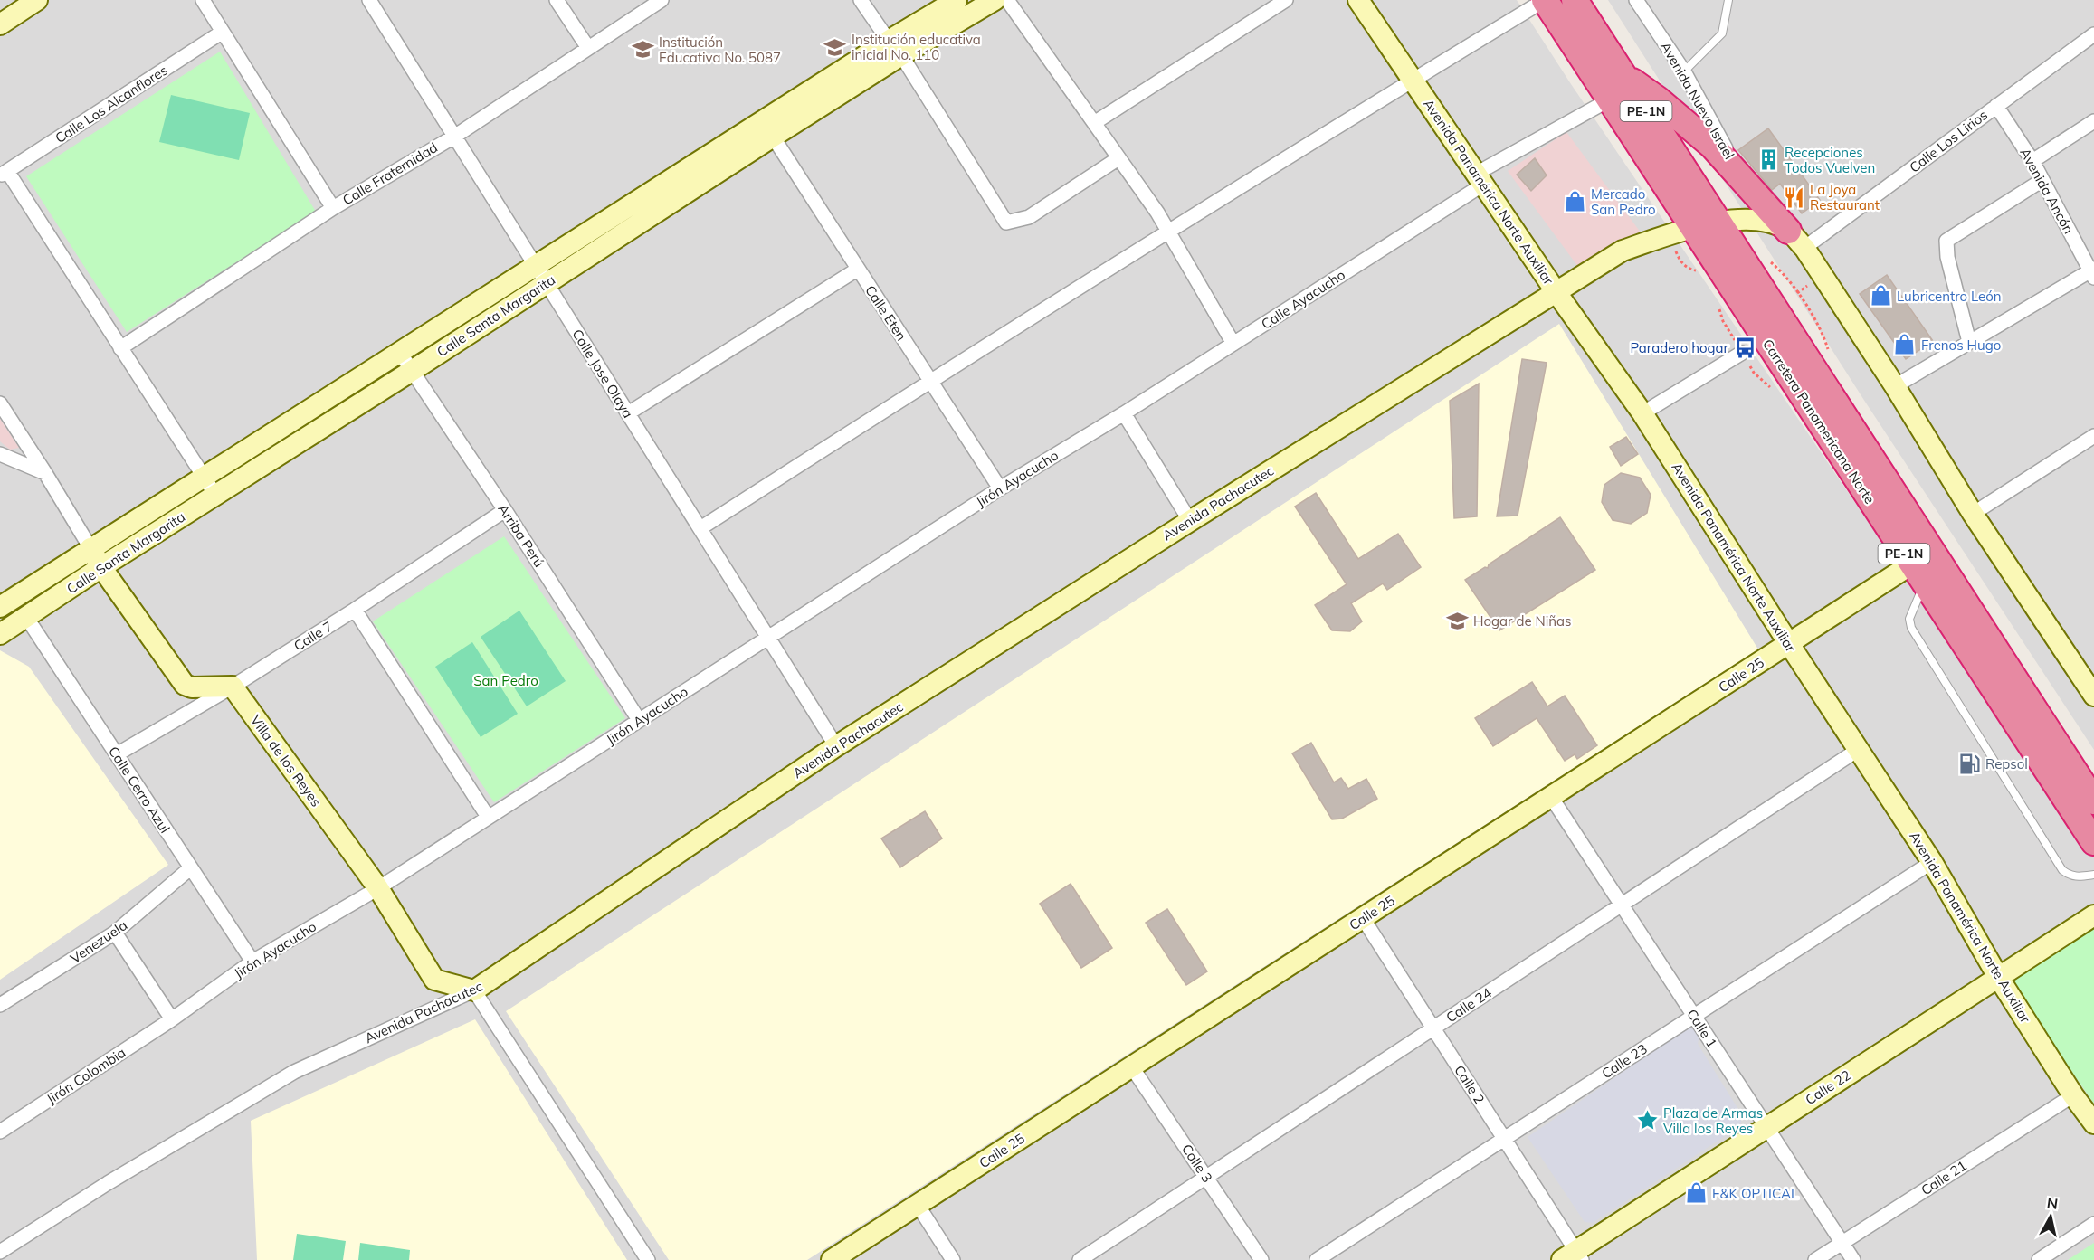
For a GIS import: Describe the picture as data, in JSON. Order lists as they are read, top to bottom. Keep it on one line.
{"streets":{"highway":["PE-1N","Carretera Panamericana Norte"],"main road":["Avenida Panamérica Norte Auxiliar","Calle Santa Margarita","Avenida Pachacutec","Calle 25","Villa de los Reyes","Calle 22"],"street":["Avenida Nuevo Israel","Calle Los Alcanflores","Calle Los Lirios","Calle Fraternidad","Avenida Ancón","Calle Ayacucho","Calle Eten","Calle Jose Olaya","Jirón Ayacucho","Arriba Perú","Calle 7","Calle Cerro Azul","Venezuela","Calle 24","Calle 1","Calle 23","Jirón Colombia","Calle 2","Calle 3","Calle 21"]},"crossings":[["Calle Los Lirios","Avenida Ancón"],["Calle Los Lirios","Avenida Pachacutec"],["Calle Fraternidad","Calle Jose Olaya"],["Avenida Panamérica Norte Auxiliar","Calle Ayacucho"],["Avenida Panamérica Norte Auxiliar","Avenida Pachacutec"],["Avenida Panamérica Norte Auxiliar","Calle 25"],["Avenida Panamérica Norte Auxiliar","Calle 24"],["Avenida Panamérica Norte Auxiliar","Calle 23"],["Avenida Panamérica Norte Auxiliar","Calle 22"],["Avenida Panamérica Norte Auxiliar","Calle 21"],["Calle Ayacucho","Carretera Panamericana Norte"],["Calle Ayacucho","Jirón Ayacucho"],["Calle Eten","Calle Santa Margarita"],["Calle Eten","Jirón Ayacucho"],["Calle Santa Margarita","Calle Jose Olaya"],["Calle Santa Margarita","Arriba Perú"],["Calle Santa Margarita","Calle Cerro Azul"],["Calle Jose Olaya","Jirón Ayacucho"],["Calle Jose Olaya","Avenida Pachacutec"],["Carretera Panamericana Norte","Avenida Pachacutec"],["Carretera Panamericana Norte","Calle 25"],["Jirón Ayacucho","Arriba Perú"],["Jirón Ayacucho","Villa de los Reyes"],["Jirón Ayacucho","Calle Cerro Azul"],["Jirón Ayacucho","Jirón Colombia"],["Avenida Pachacutec","Villa de los Reyes"],["Arriba Perú","Calle 7"],["Calle 7","Villa de los Reyes"],["Calle 7","Calle Cerro Azul"],["Calle 25","Calle 1"],["Calle 25","Calle 2"],["Calle 25","Calle 3"],["Calle Cerro Azul","Venezuela"],["Calle 24","Calle 1"],["Calle 24","Calle 2"],["Calle 24","Calle 3"],["Calle 1","Calle 23"],["Calle 1","Calle 22"],["Calle 1","Calle 21"],["Calle 23","Calle 2"],["Calle 2","Calle 22"]],"parks":["San Pedro"],"places":{"school or university":["Institución educativa inicial No. 110","Institución Educativa No. 5087","Hogar de Niñas"],"building":["Recepciones Todos Vuelven"],"restaurant":["La Joya Restaurant"],"shop":["Mercado San Pedro","Lubricentro León","Frenos Hugo","F&K OPTICAL"],"bus stop":["Paradero hogar"],"fuel station":["Repsol"],"place":["Plaza de Armas Villa los Reyes"]},"north":"top"}
